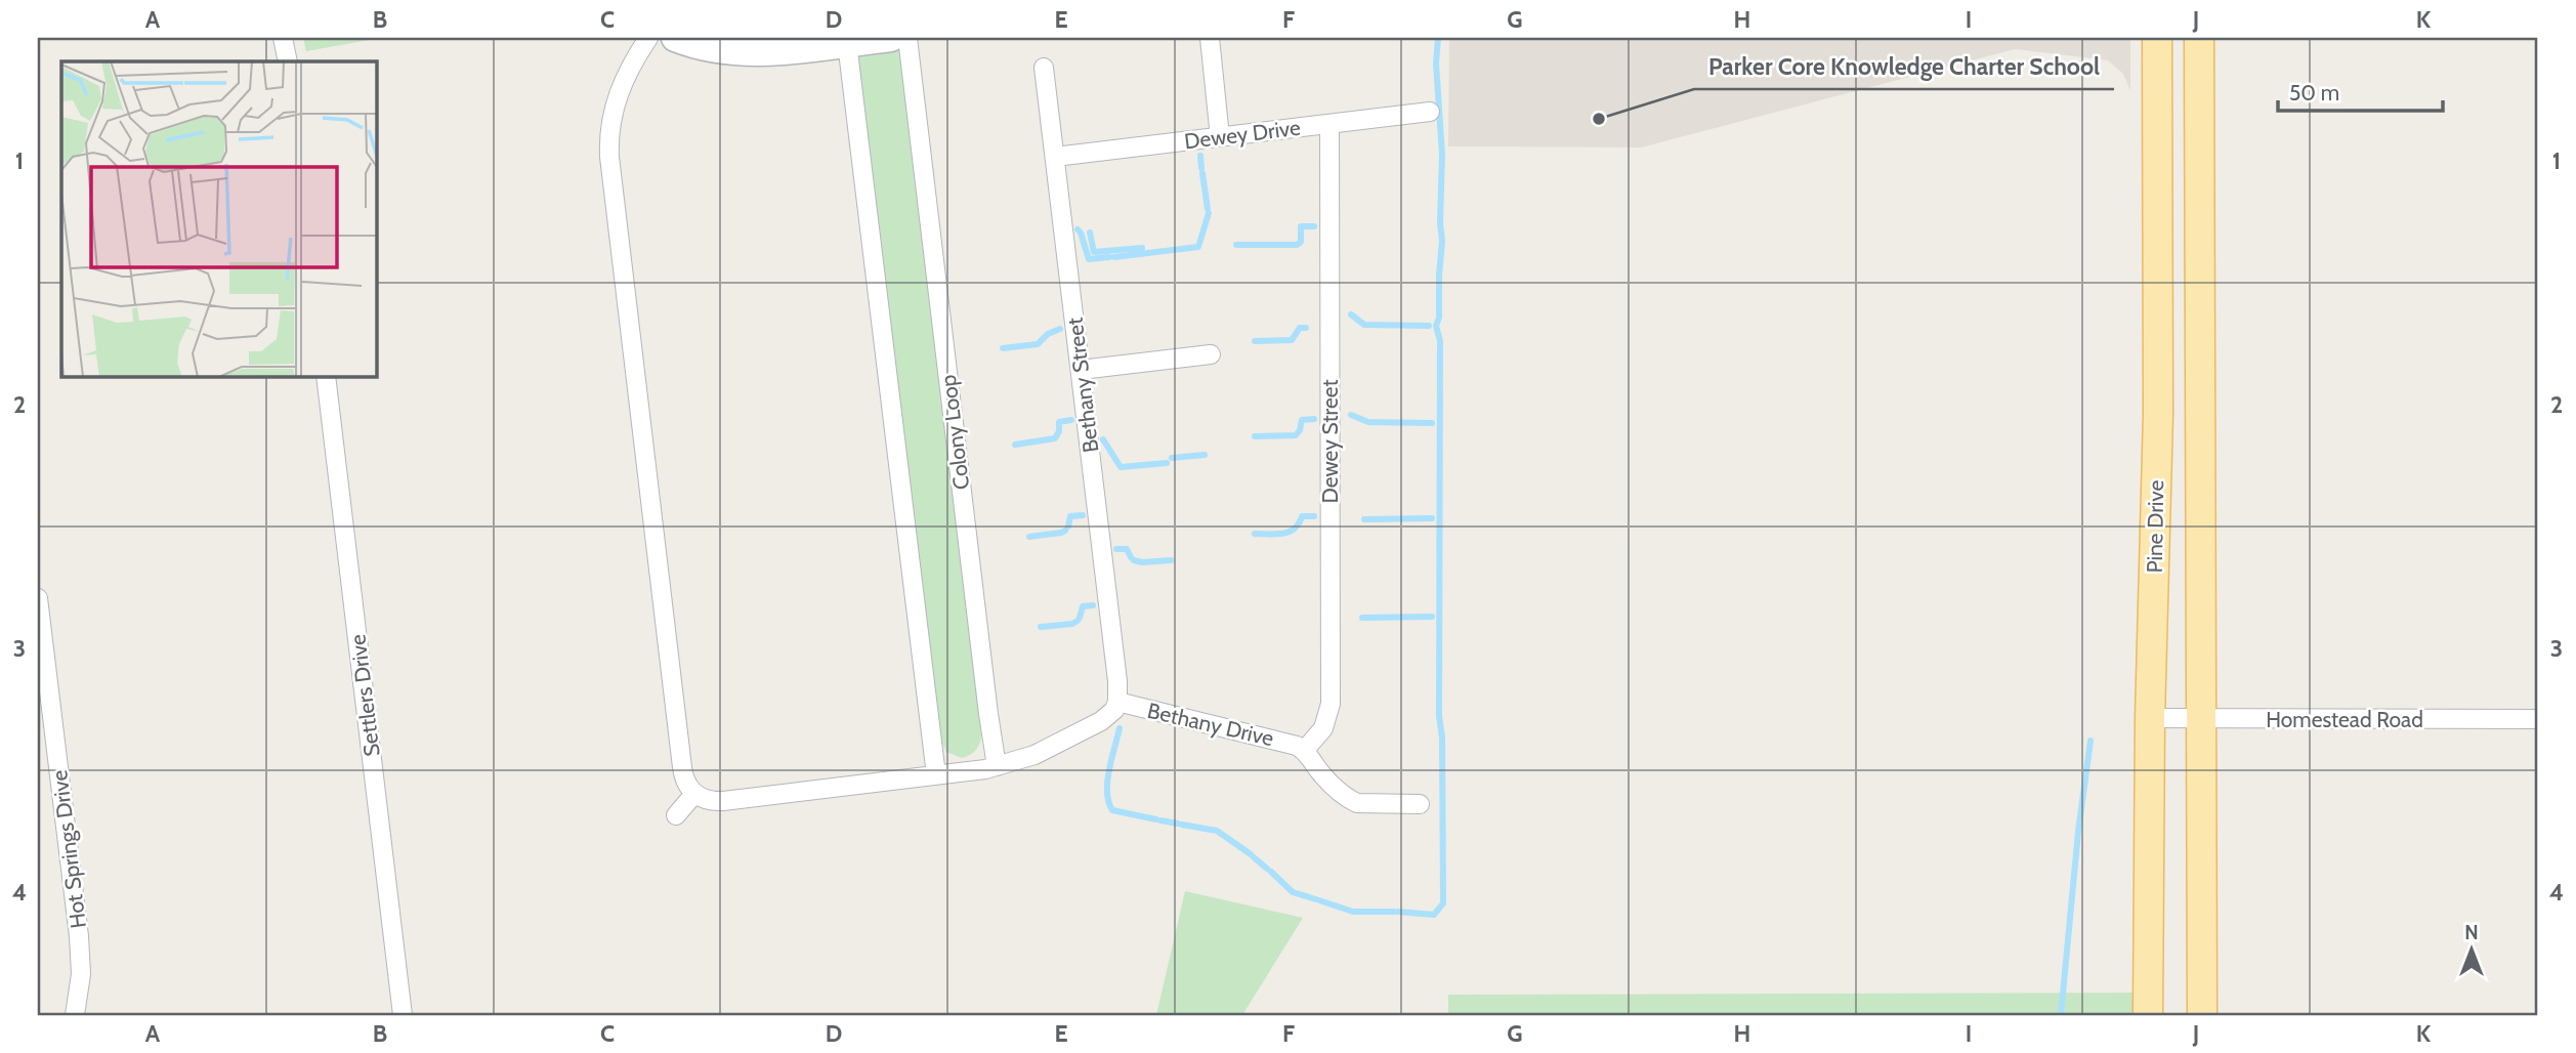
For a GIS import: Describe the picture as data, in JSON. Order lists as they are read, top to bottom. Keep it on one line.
{"streets":{"main road":["Pine Drive"],"street":["Dewey Drive","Bethany Street","Colony Loop","Dewey Street","Settlers Drive","Homestead Road","Bethany Drive","Hot Springs Drive"]},"crossings":[["Dewey Drive","Bethany Street"],["Dewey Drive","Dewey Street"],["Bethany Street","Bethany Drive"],["Colony Loop","Bethany Drive"],["Dewey Street","Bethany Drive"],["Pine Drive","Homestead Road"]],"places":["Parker Core Knowledge Charter School"],"scale_bar":"50 m","north":"top","grid":{"columns":["A","B","C","D","E","F","G","H","I","J","K"],"rows":["1","2","3","4"]}}
